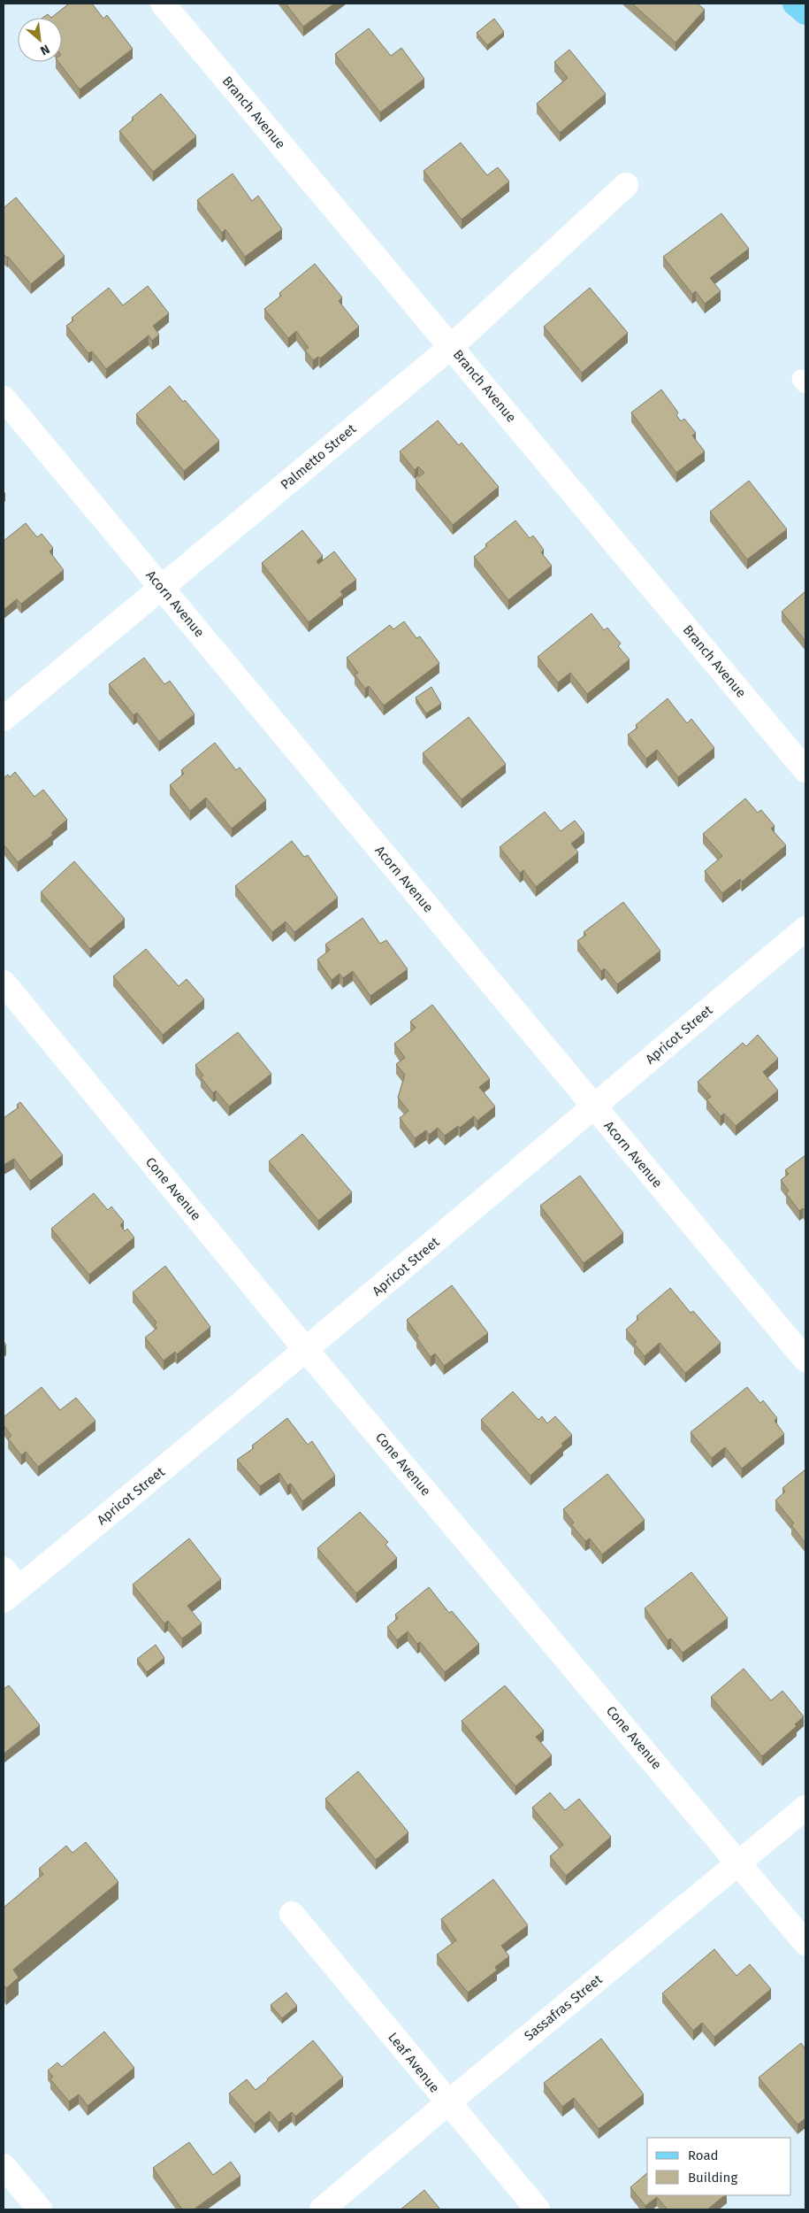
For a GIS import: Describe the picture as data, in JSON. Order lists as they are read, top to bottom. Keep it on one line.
{"streets":{"street":["Branch Avenue","Palmetto Street","Acorn Avenue","Apricot Street","Cone Avenue","Sassafras Street","Leaf Avenue"]},"crossings":[["Branch Avenue","Palmetto Street"],["Palmetto Street","Acorn Avenue"],["Acorn Avenue","Apricot Street"],["Apricot Street","Cone Avenue"],["Cone Avenue","Sassafras Street"],["Sassafras Street","Leaf Avenue"]],"legend":["Road","Building"],"north":"bottom right"}
